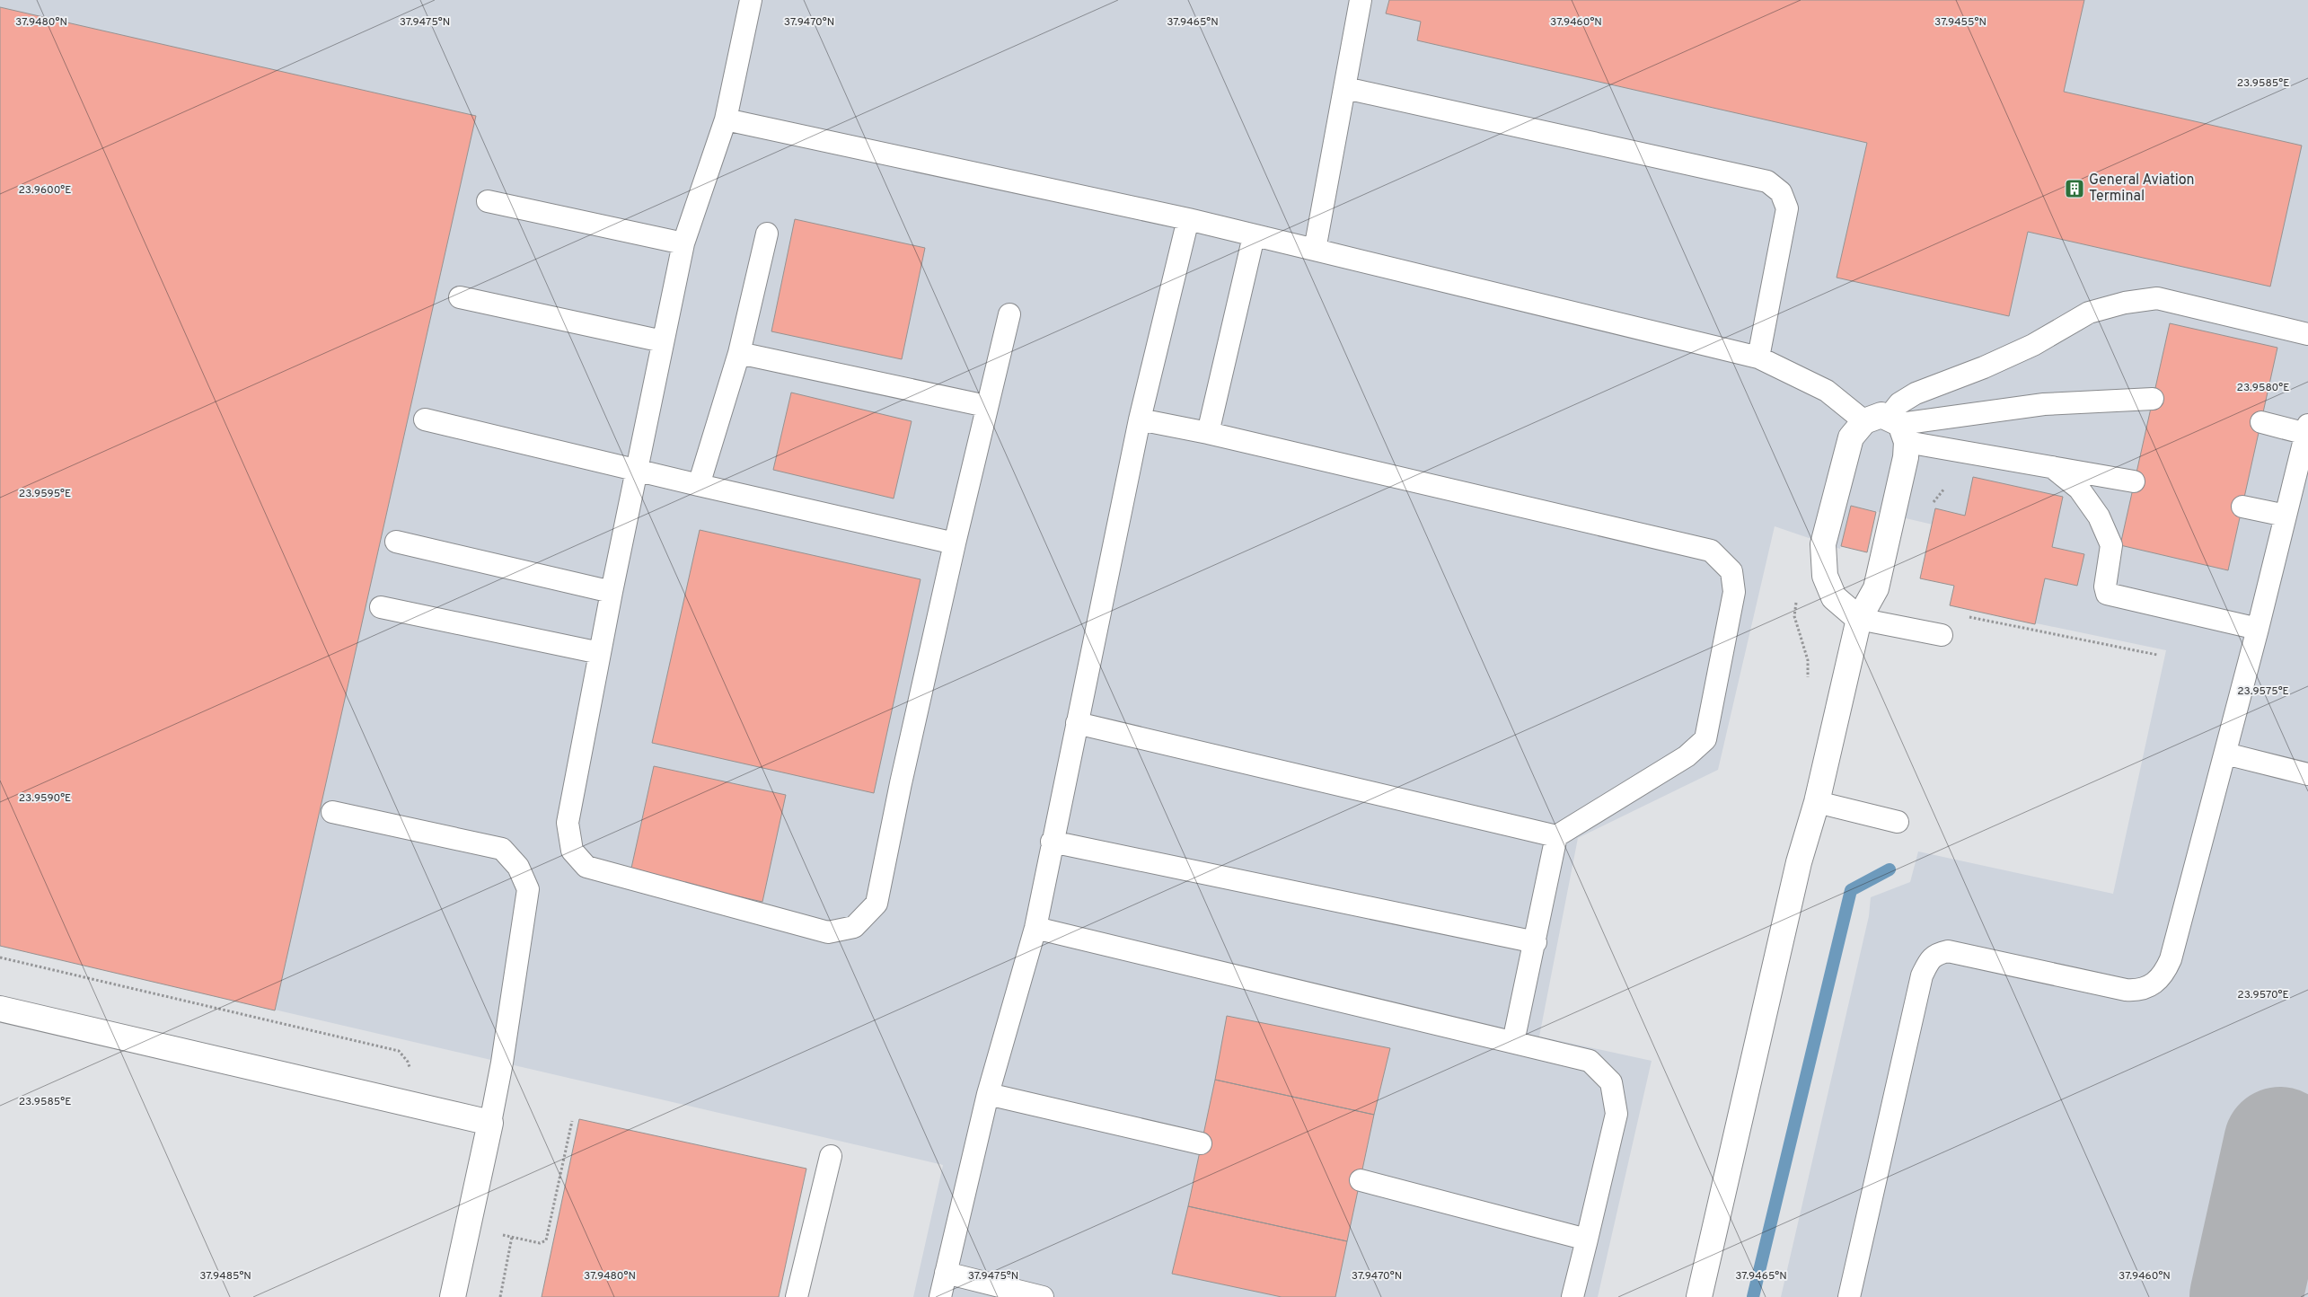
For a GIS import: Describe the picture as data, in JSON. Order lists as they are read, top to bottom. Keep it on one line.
{"places":{"building":["General Aviation Terminal"]},"coordinates":["37.9455°N","37.9480°N","37.9475°N","37.9470°N","37.9465°N","37.9460°N","23.9585°E","23.9600°E","23.9580°E","23.9595°E","23.9575°E","23.9590°E","23.9570°E","37.9485°N"]}
